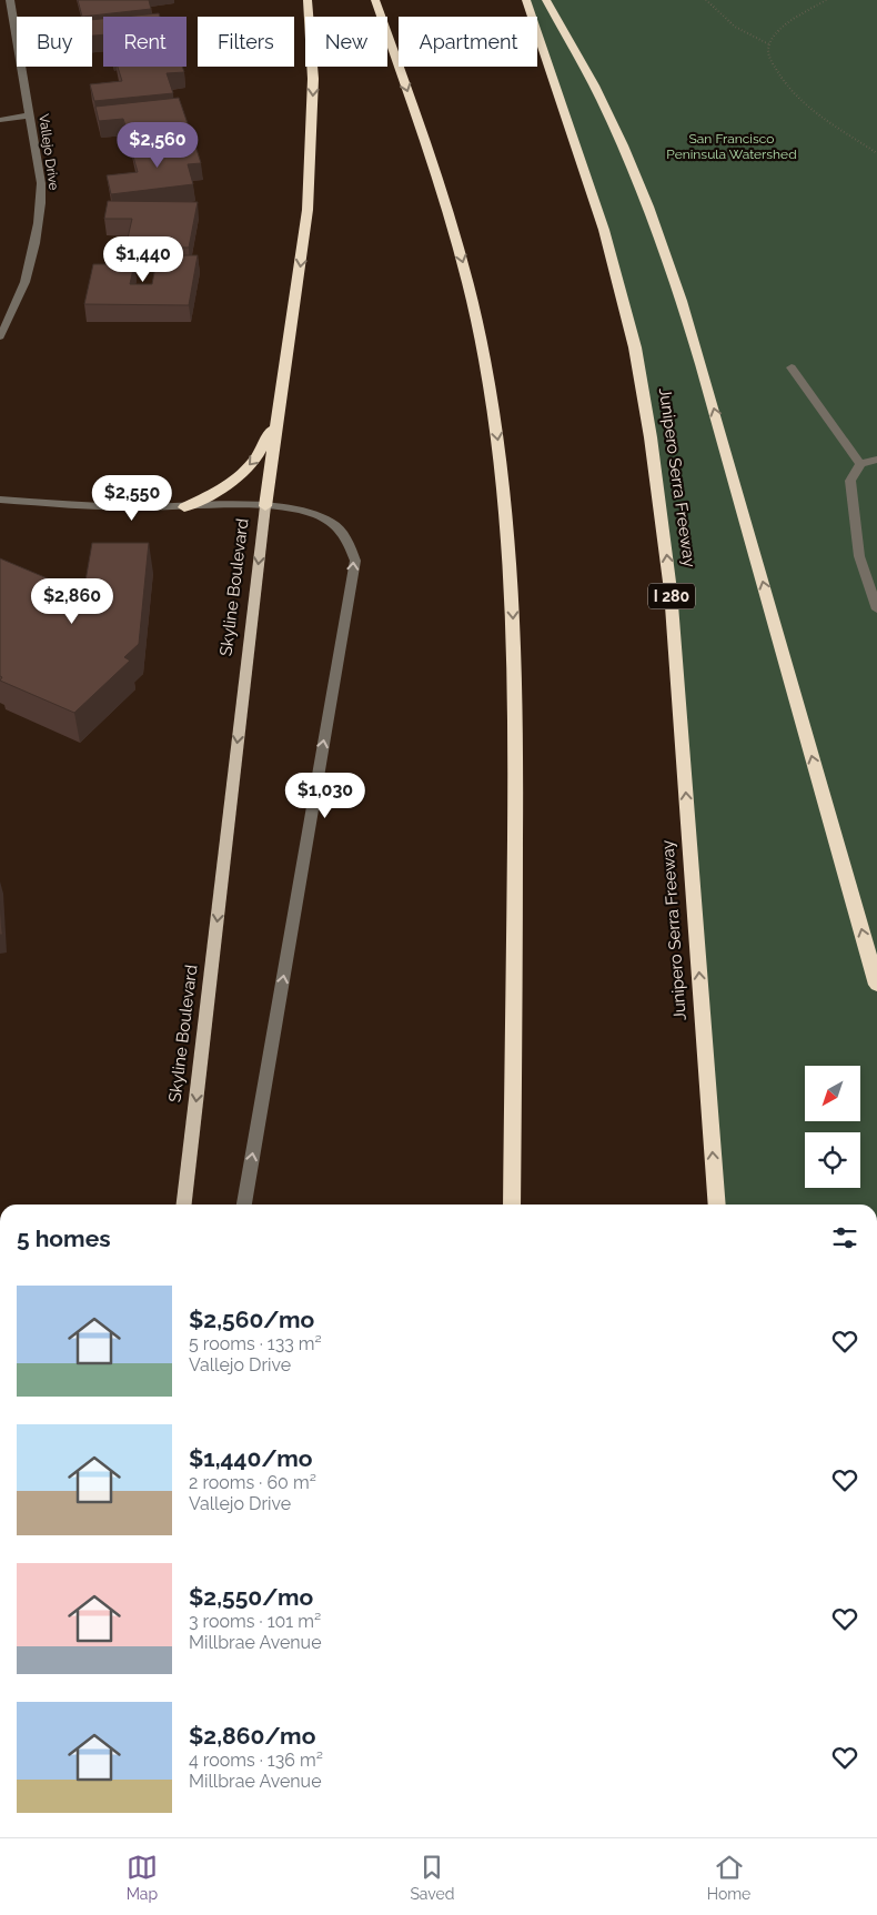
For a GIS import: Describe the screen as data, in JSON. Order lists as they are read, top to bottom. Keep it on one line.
{"streets":{"highway":["Junipero Serra Freeway","I 280"],"main road":["Skyline Boulevard"],"street":["Vallejo Drive"]},"parks":["San Francisco Peninsula Watershed"],"north":"bottom left","page":{"chip":["Buy","Rent","Filters","New","Apartment"],"price":["$2,560","$1,440","$2,550","$2,860","$1,030"],"heading":"5 homes","list":[{"name":"$2,560/mo","note":"5 rooms · 133 m² · Vallejo Drive"},{"name":"$1,440/mo","note":"2 rooms · 60 m² · Vallejo Drive"},{"name":"$2,550/mo","note":"3 rooms · 101 m² · Millbrae Avenue"},{"name":"$2,860/mo","note":"4 rooms · 136 m² · Millbrae Avenue"}],"tabs":["Map","Saved","Home"]}}
